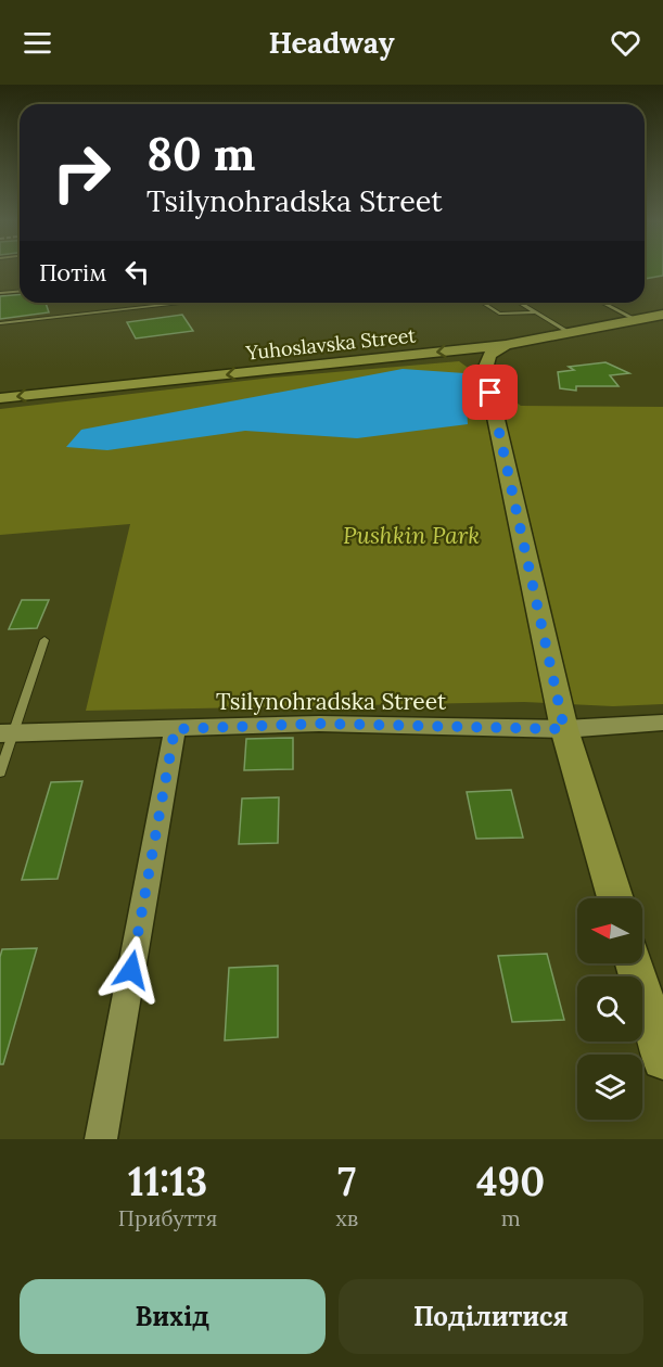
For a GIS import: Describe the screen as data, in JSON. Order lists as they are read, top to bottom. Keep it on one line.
{"streets":{"main road":["Yuhoslavska Street"],"street":["Tsilynohradska Street"]},"one_way":["Yuhoslavska Street"],"parks":["Pushkin Park"],"north":"left","page":{"header":"Headway","turn":["80 m","Tsilynohradska Street"],"then":"Потім","eta":["11:13","Прибуття","7","хв","490","m"],"buttons":["Вихід","Поділитися"]}}
